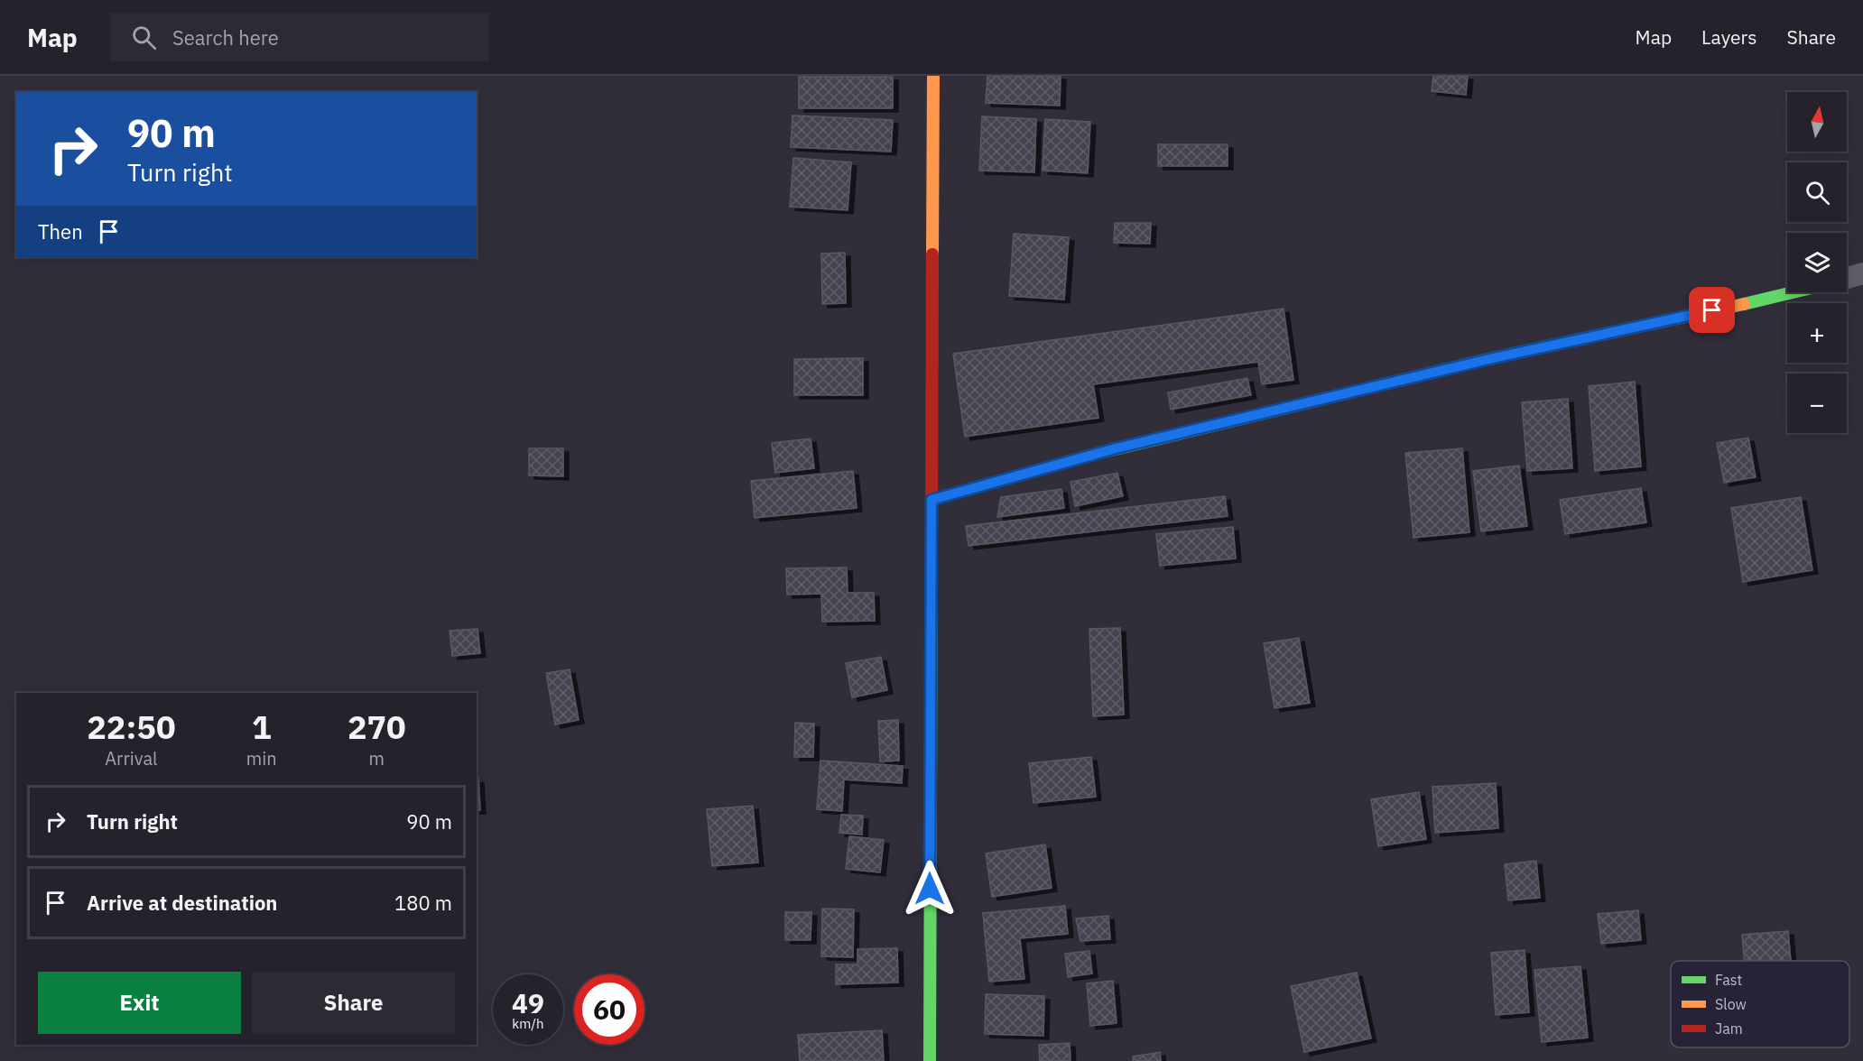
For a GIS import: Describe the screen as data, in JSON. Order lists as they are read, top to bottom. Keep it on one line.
{"legend":["Fast","Slow","Jam"],"north":"top","page":{"header":"Map","search":"Search here","nav":["Map","Layers","Share"],"map_buttons":["+","−"],"turn":["90 m","Turn right"],"then":"Then","eta":["22:50","Arrival","1","min","270","m"],"list":[{"name":"Turn right","value":"90 m"},{"name":"Arrive at destination","value":"180 m"}],"buttons":["Exit","Share"],"speed":"49 km/h","limit":"60"}}
